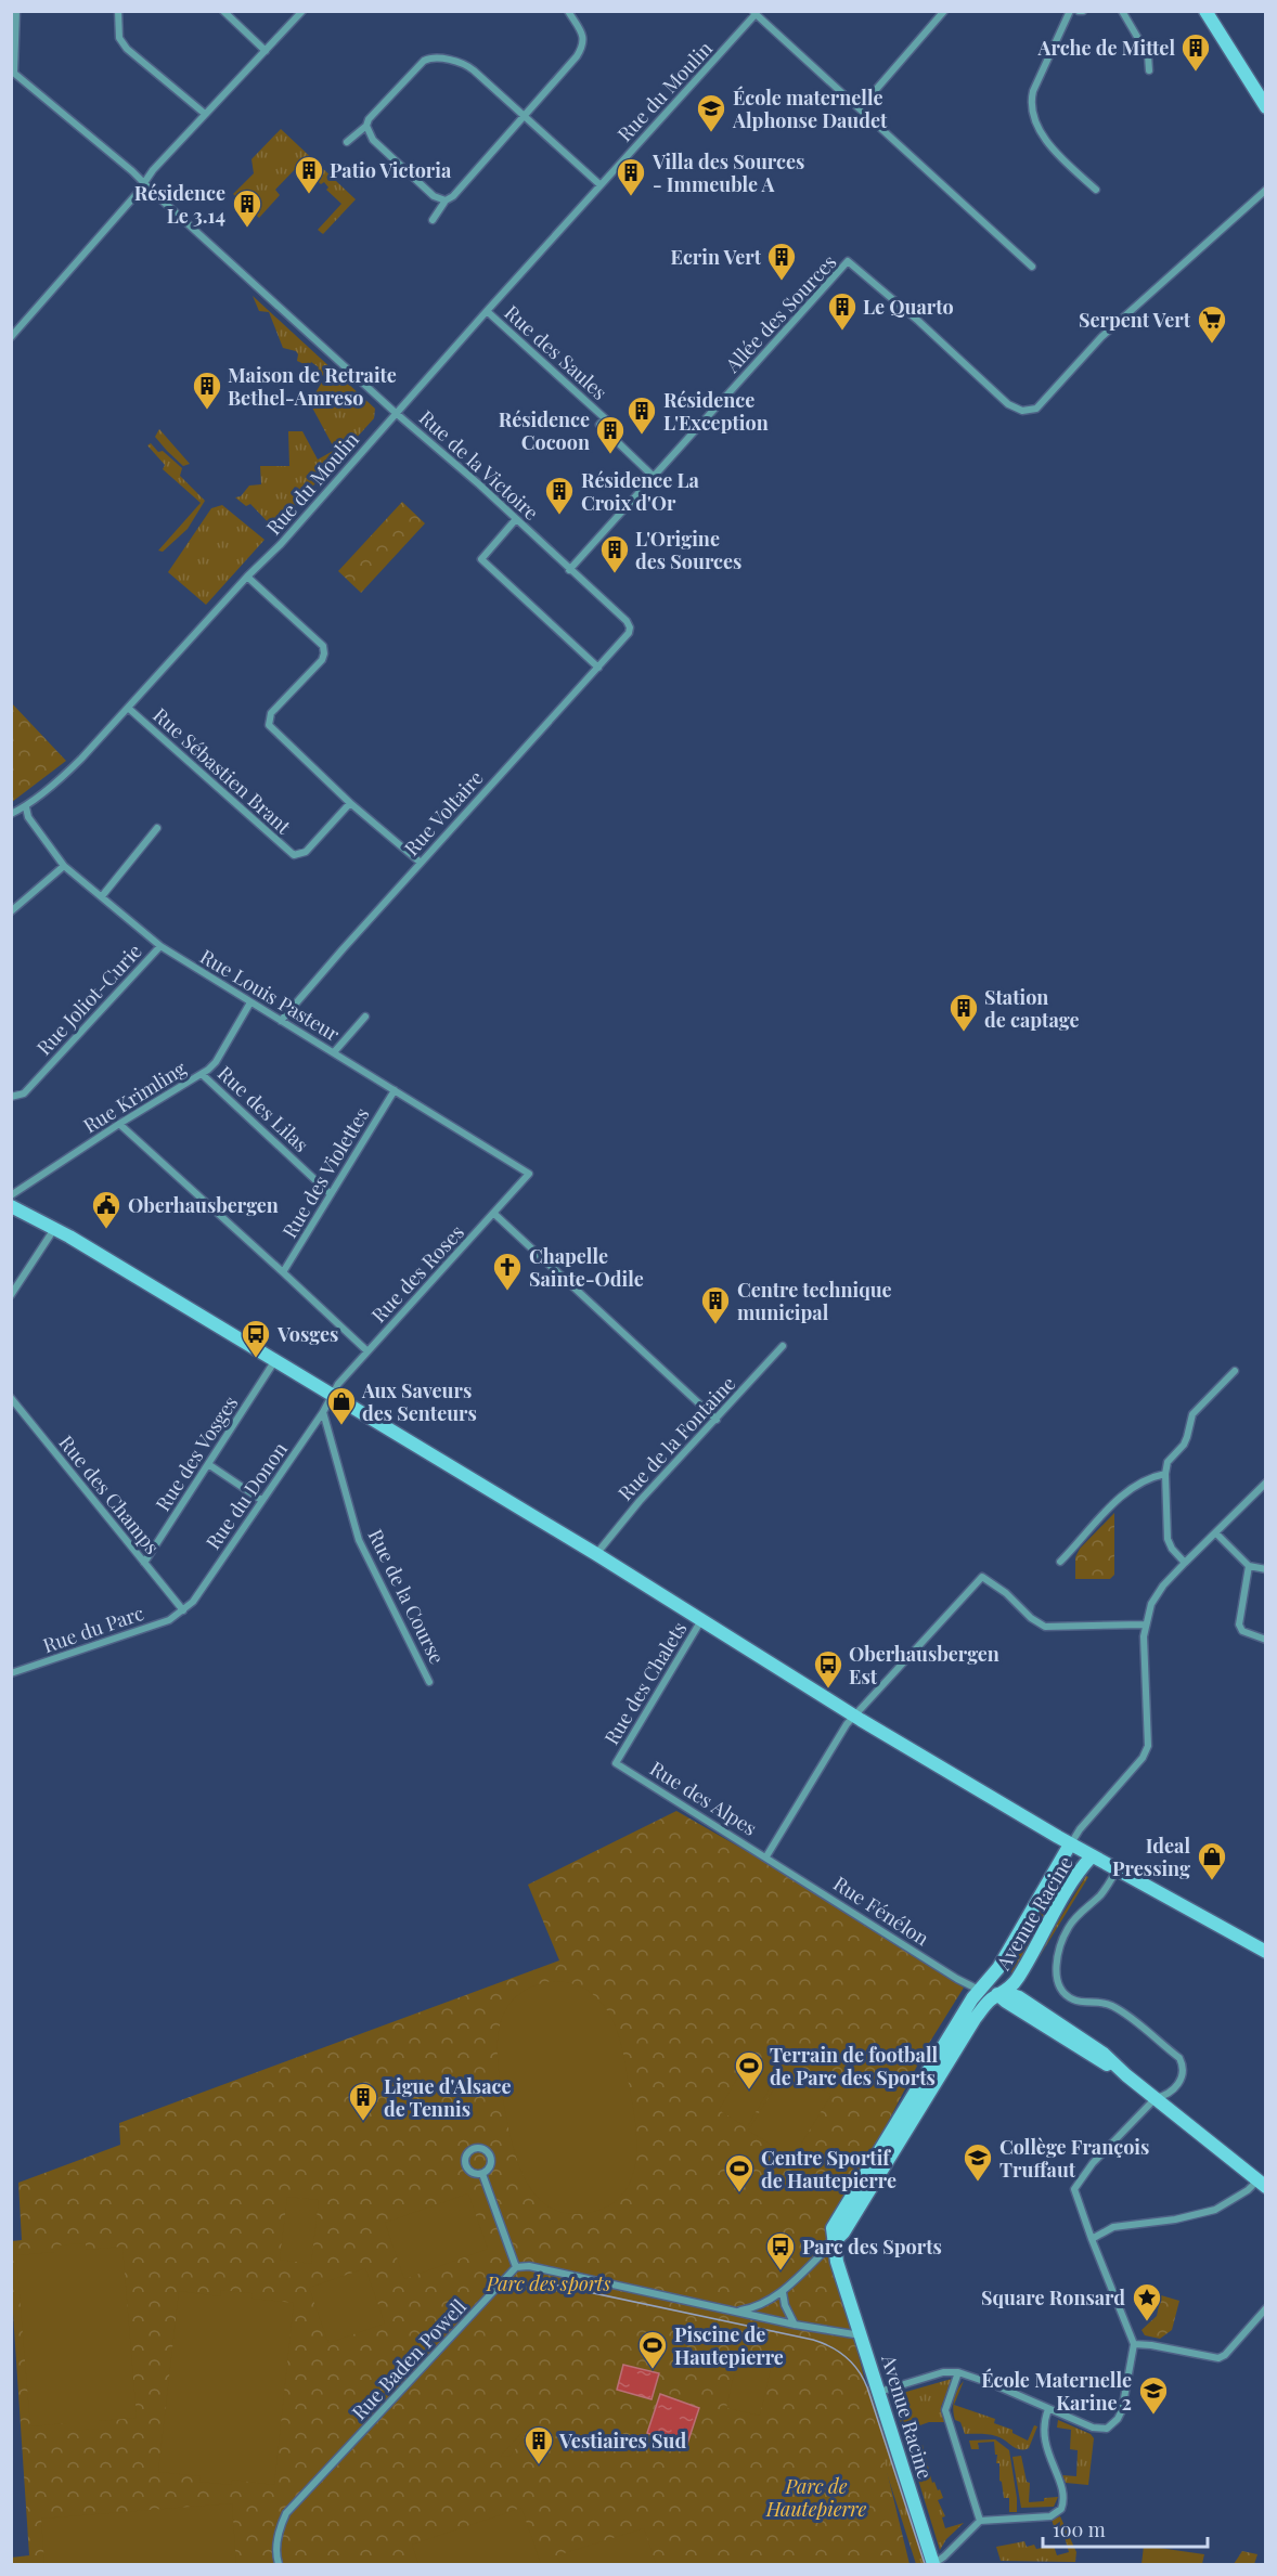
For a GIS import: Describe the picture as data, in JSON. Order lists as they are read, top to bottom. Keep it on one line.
{"streets":{"street":["Rue du Moulin","Allée des Sources","Rue des Saules","Rue de la Victoire","Rue Sébastien Brant","Rue Voltaire","Rue Louis Pasteur","Rue Joliot-Curie","Rue Krimling","Rue des Lilas","Rue des Violettes","Rue des Roses","Rue de la Fontaine","Rue des Vosges","Rue des Champs","Rue du Donon","Rue de la Course","Rue du Parc","Rue des Chalets","Rue des Alpes","Rue Fénélon","Avenue Racine","Rue Baden Powell"]},"crossings":[["Rue du Moulin","Rue des Saules"],["Rue du Moulin","Rue de la Victoire"],["Rue du Moulin","Rue Sébastien Brant"],["Rue du Moulin","Rue Louis Pasteur"],["Allée des Sources","Rue des Saules"],["Allée des Sources","Rue de la Victoire"],["Rue de la Victoire","Rue Voltaire"],["Rue Voltaire","Rue Louis Pasteur"],["Rue Louis Pasteur","Rue Joliot-Curie"],["Rue Louis Pasteur","Rue Krimling"],["Rue Louis Pasteur","Rue des Violettes"],["Rue Louis Pasteur","Rue des Roses"],["Rue Krimling","Rue des Lilas"],["Rue des Lilas","Rue des Violettes"],["Rue des Roses","Rue du Donon"],["Rue des Vosges","Rue des Champs"],["Rue des Champs","Rue du Donon"],["Rue des Champs","Rue du Parc"],["Rue du Donon","Rue de la Course"],["Rue du Donon","Rue du Parc"],["Rue des Chalets","Rue des Alpes"],["Rue des Alpes","Rue Fénélon"],["Rue Fénélon","Avenue Racine"]],"parks":["Parc des sports","Parc de Hautepierre"],"places":{"building":["Arche de Mittel","Patio Victoria","Villa des Sources - Immeuble A","Résidence Le 3.14","Ecrin Vert","Le Quarto","Maison de Retraite Bethel-Amreso","Résidence L'Exception","Résidence Cocoon","Résidence La Croix d'Or","L'Origine des Sources","Station de captage","Centre technique municipal","Ligue d'Alsace de Tennis","Vestiaires Sud"],"school or university":["École maternelle Alphonse Daudet","Collège François Truffaut","École Maternelle Karine 2"],"supermarket":["Serpent Vert"],"public building":["Oberhausbergen"],"church":["Chapelle Sainte-Odile"],"bus stop":["Vosges","Oberhausbergen Est","Parc des Sports"],"shop":["Aux Saveurs des Senteurs","Ideal Pressing"],"sports":["Terrain de football de Parc des Sports","Centre Sportif de Hautepierre","Piscine de Hautepierre"],"place":["Square Ronsard"]},"scale_bar":"100 m"}
